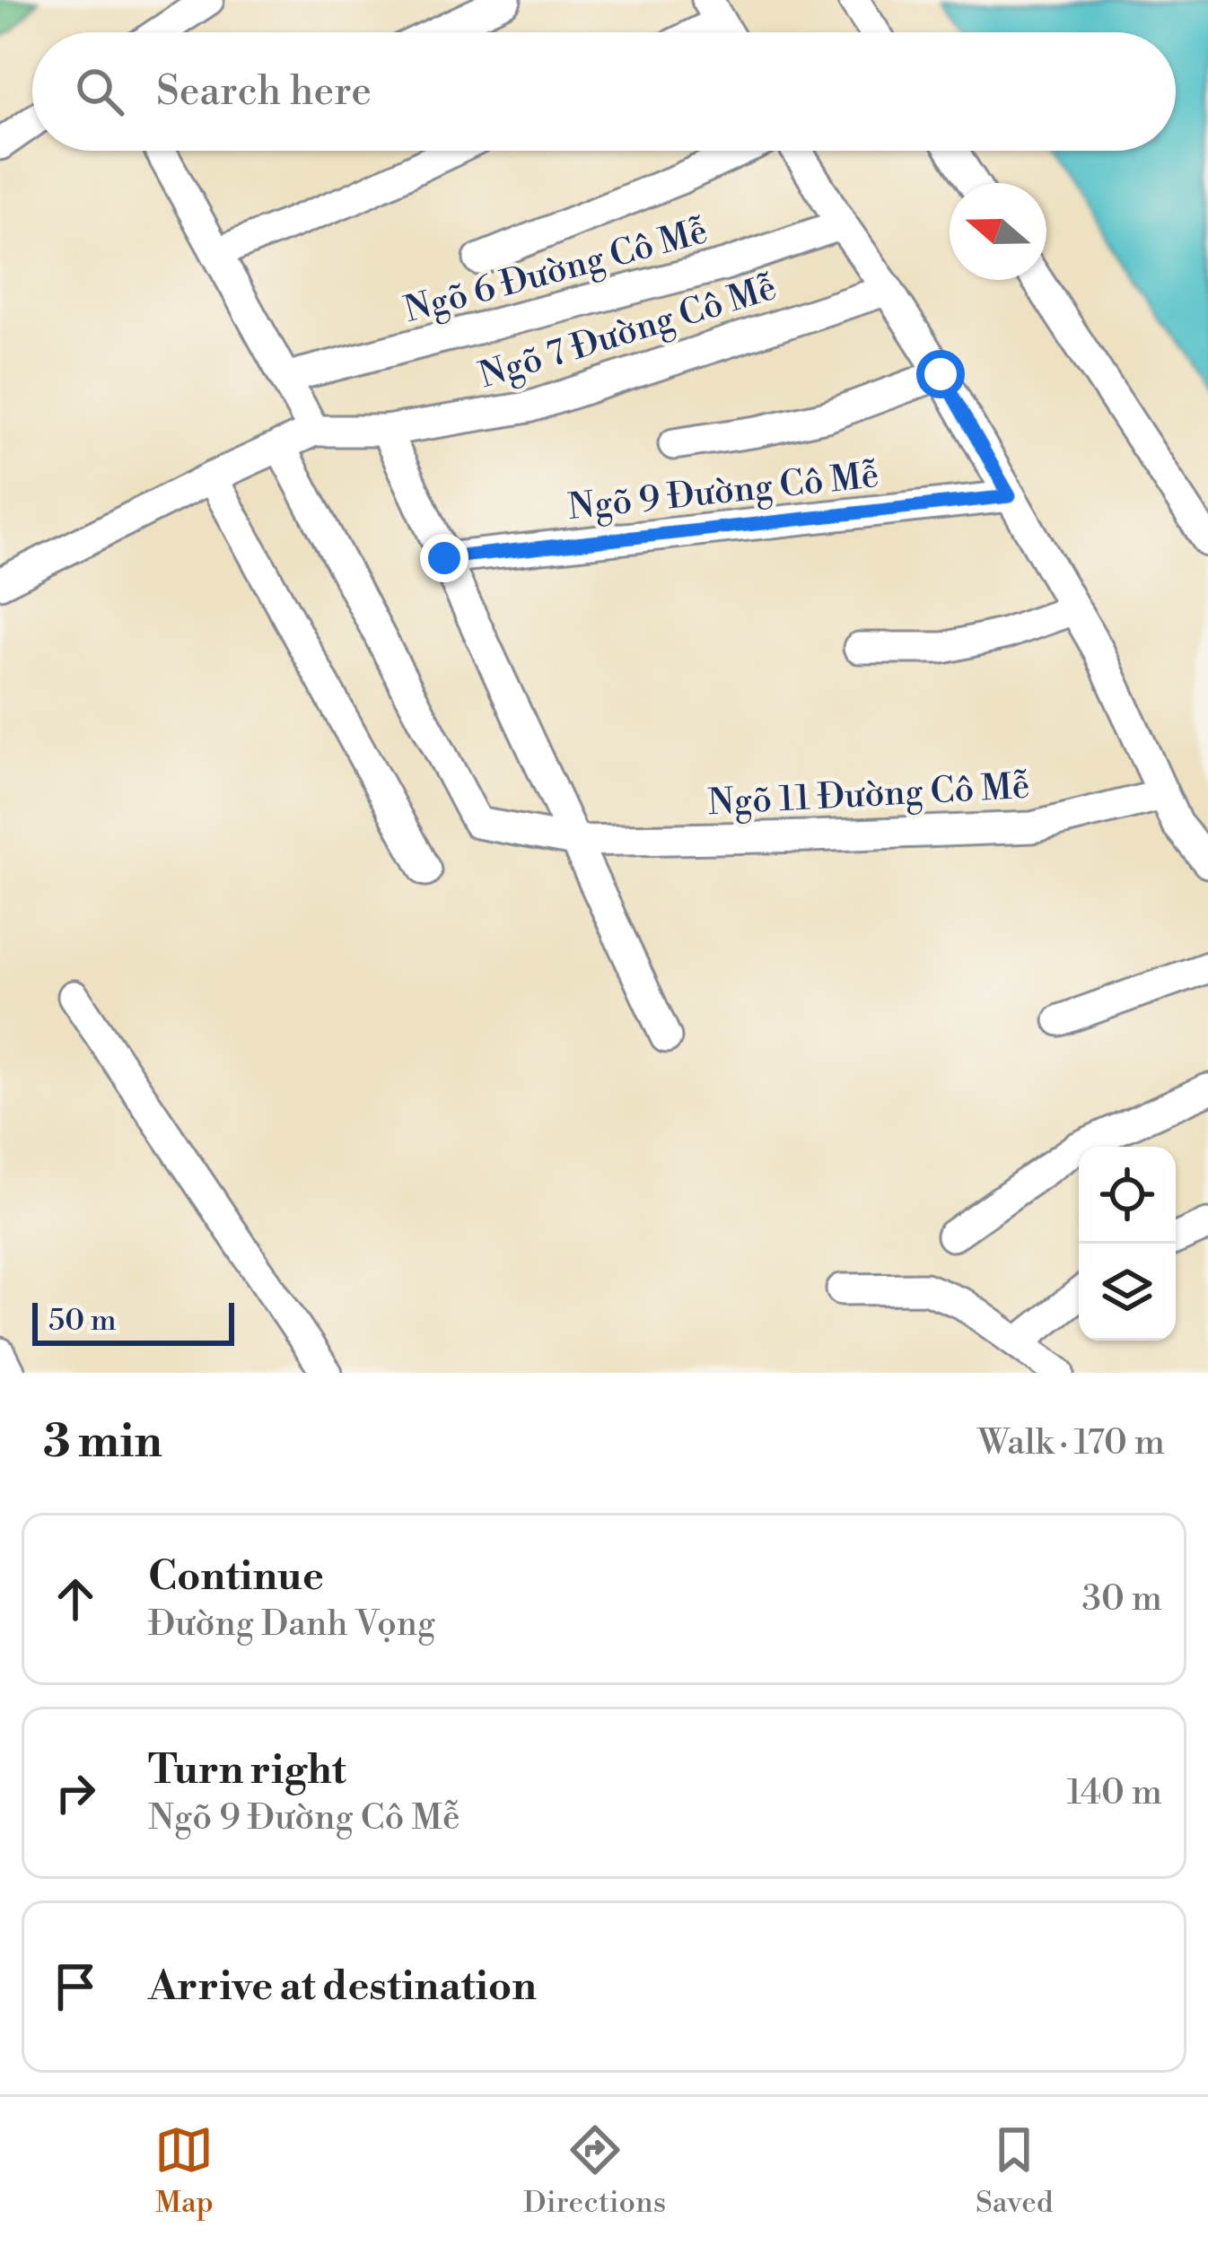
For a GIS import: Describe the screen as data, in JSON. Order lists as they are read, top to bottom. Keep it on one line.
{"streets":{"street":["Ngõ 6 Đường Cô Mễ","Ngõ 7 Đường Cô Mễ","Ngõ 9 Đường Cô Mễ","Ngõ 11 Đường Cô Mễ"]},"scale_bar":"50 m","north":"left","page":{"search":"Search here","scale":"50 m","heading":["3 min","Walk · 170 m"],"list":[["Continue","Đường Danh Vọng","30 m"],["Turn right","Ngõ 9 Đường Cô Mễ","140 m"],"Arrive at destination"],"nav":["Map","Directions","Saved"]}}
